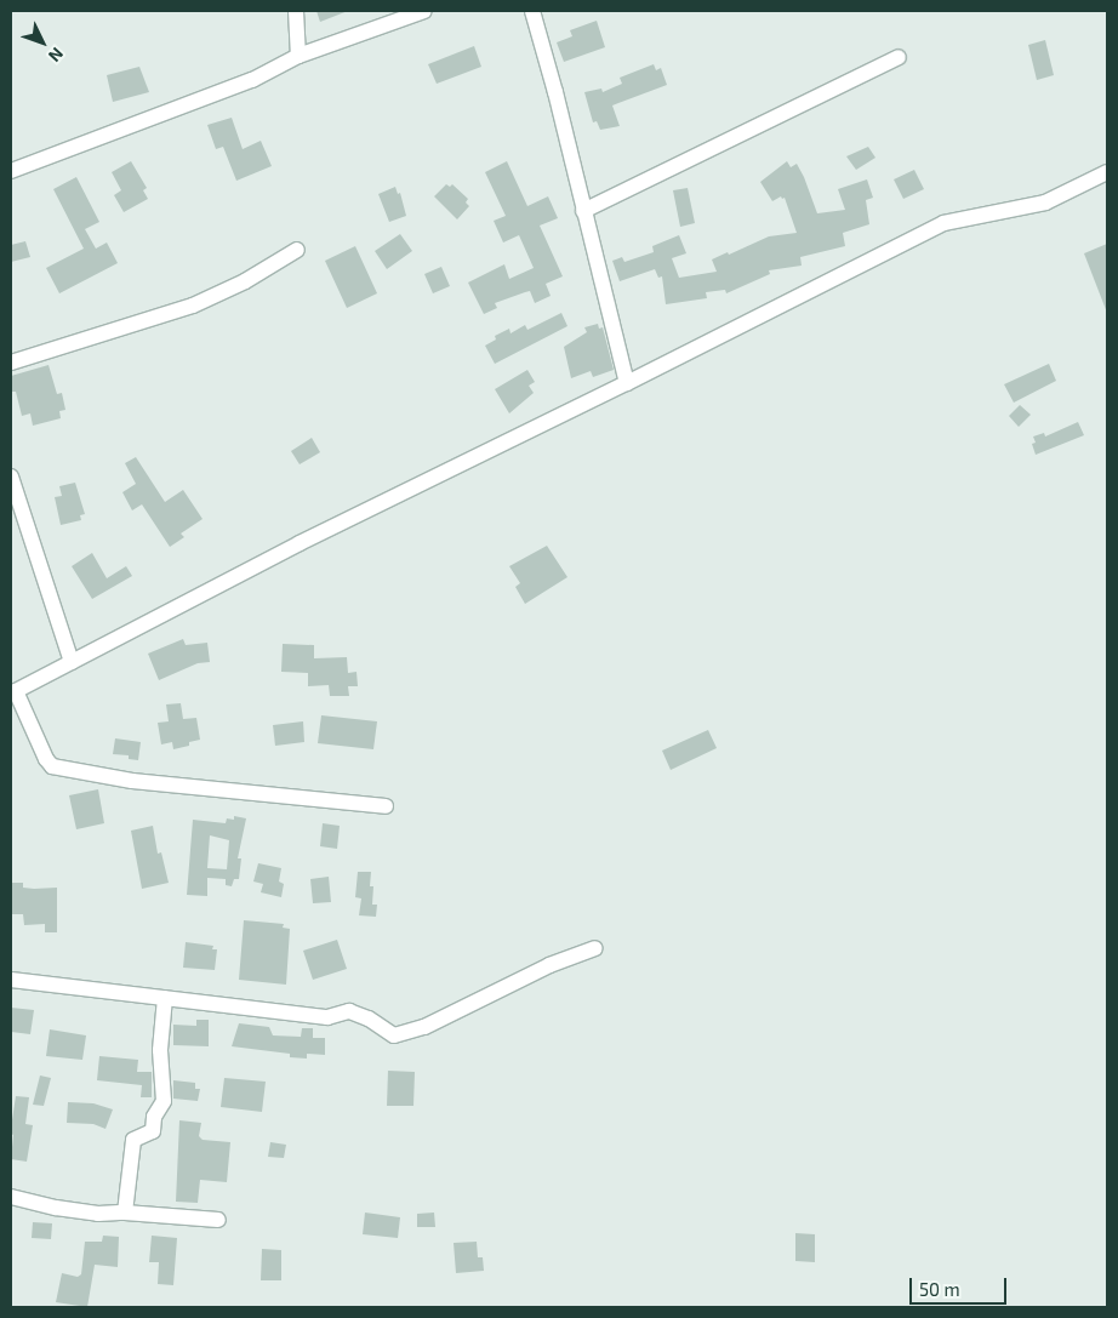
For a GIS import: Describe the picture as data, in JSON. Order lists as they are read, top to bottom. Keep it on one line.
{"scale_bar":"50 m","north":"bottom right"}
